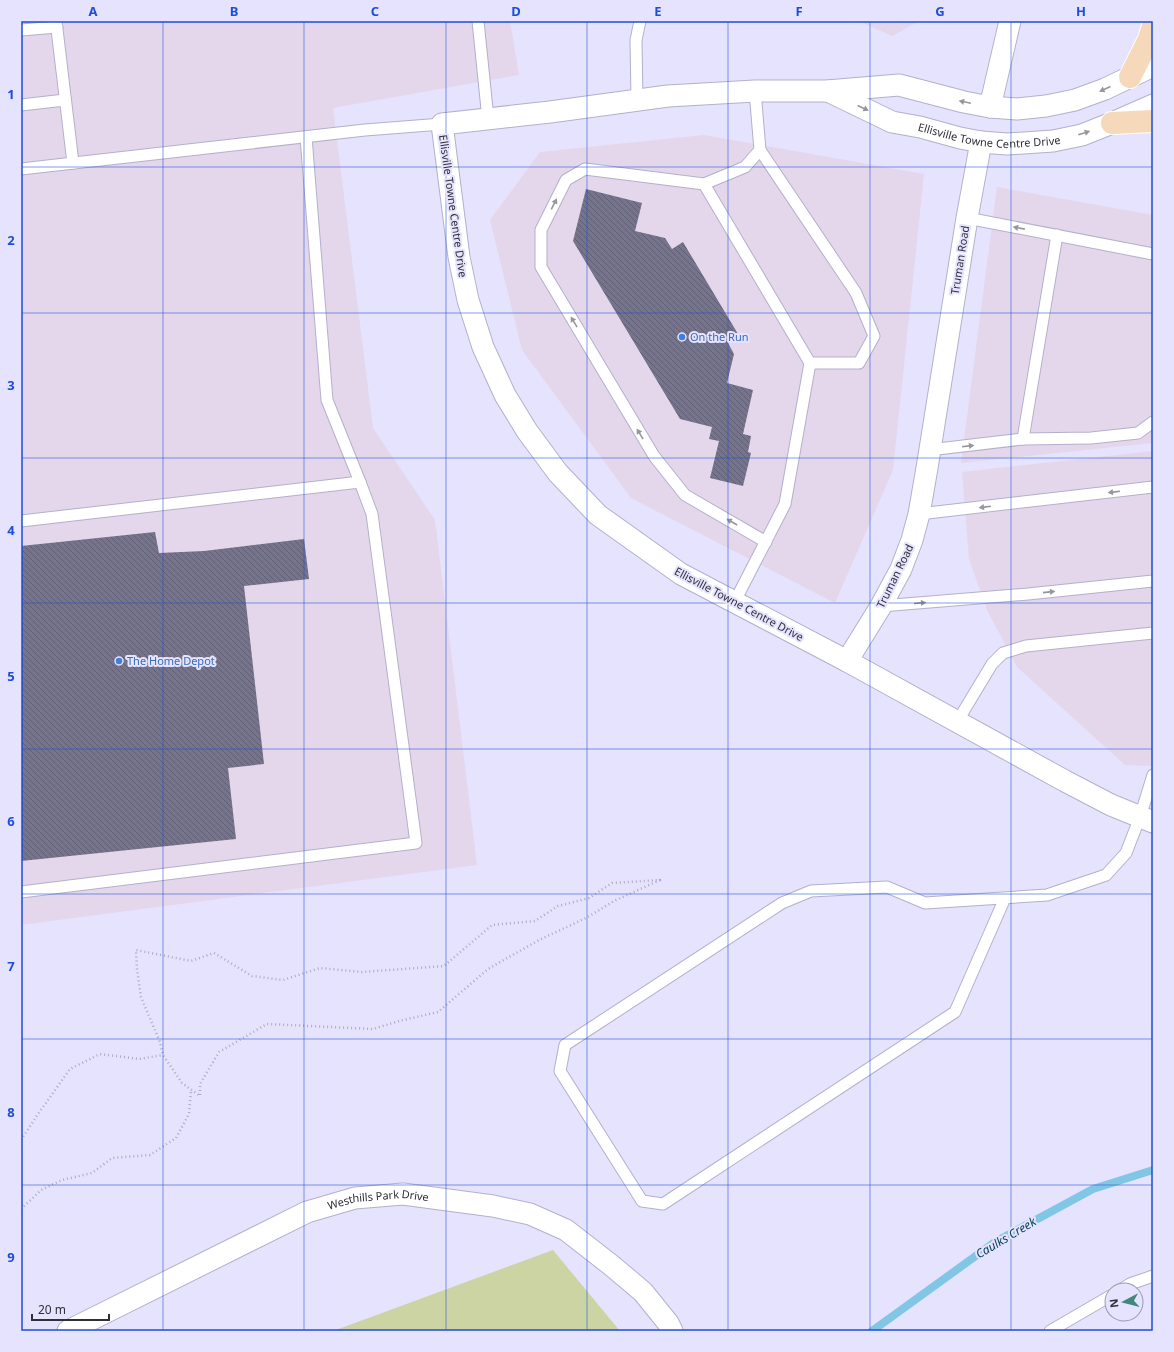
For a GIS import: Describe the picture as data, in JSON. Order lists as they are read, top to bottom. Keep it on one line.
{"streets":{"street":["Ellisville Towne Centre Drive","Truman Road","Westhills Park Drive"]},"crossings":[["Ellisville Towne Centre Drive","Truman Road"]],"water":["Caulks Creek"],"places":["On the Run","The Home Depot"],"scale_bar":"20 m","north":"left","grid":{"columns":["A","B","C","D","E","F","G","H"],"rows":["1","2","3","4","5","6","7","8","9"]}}
